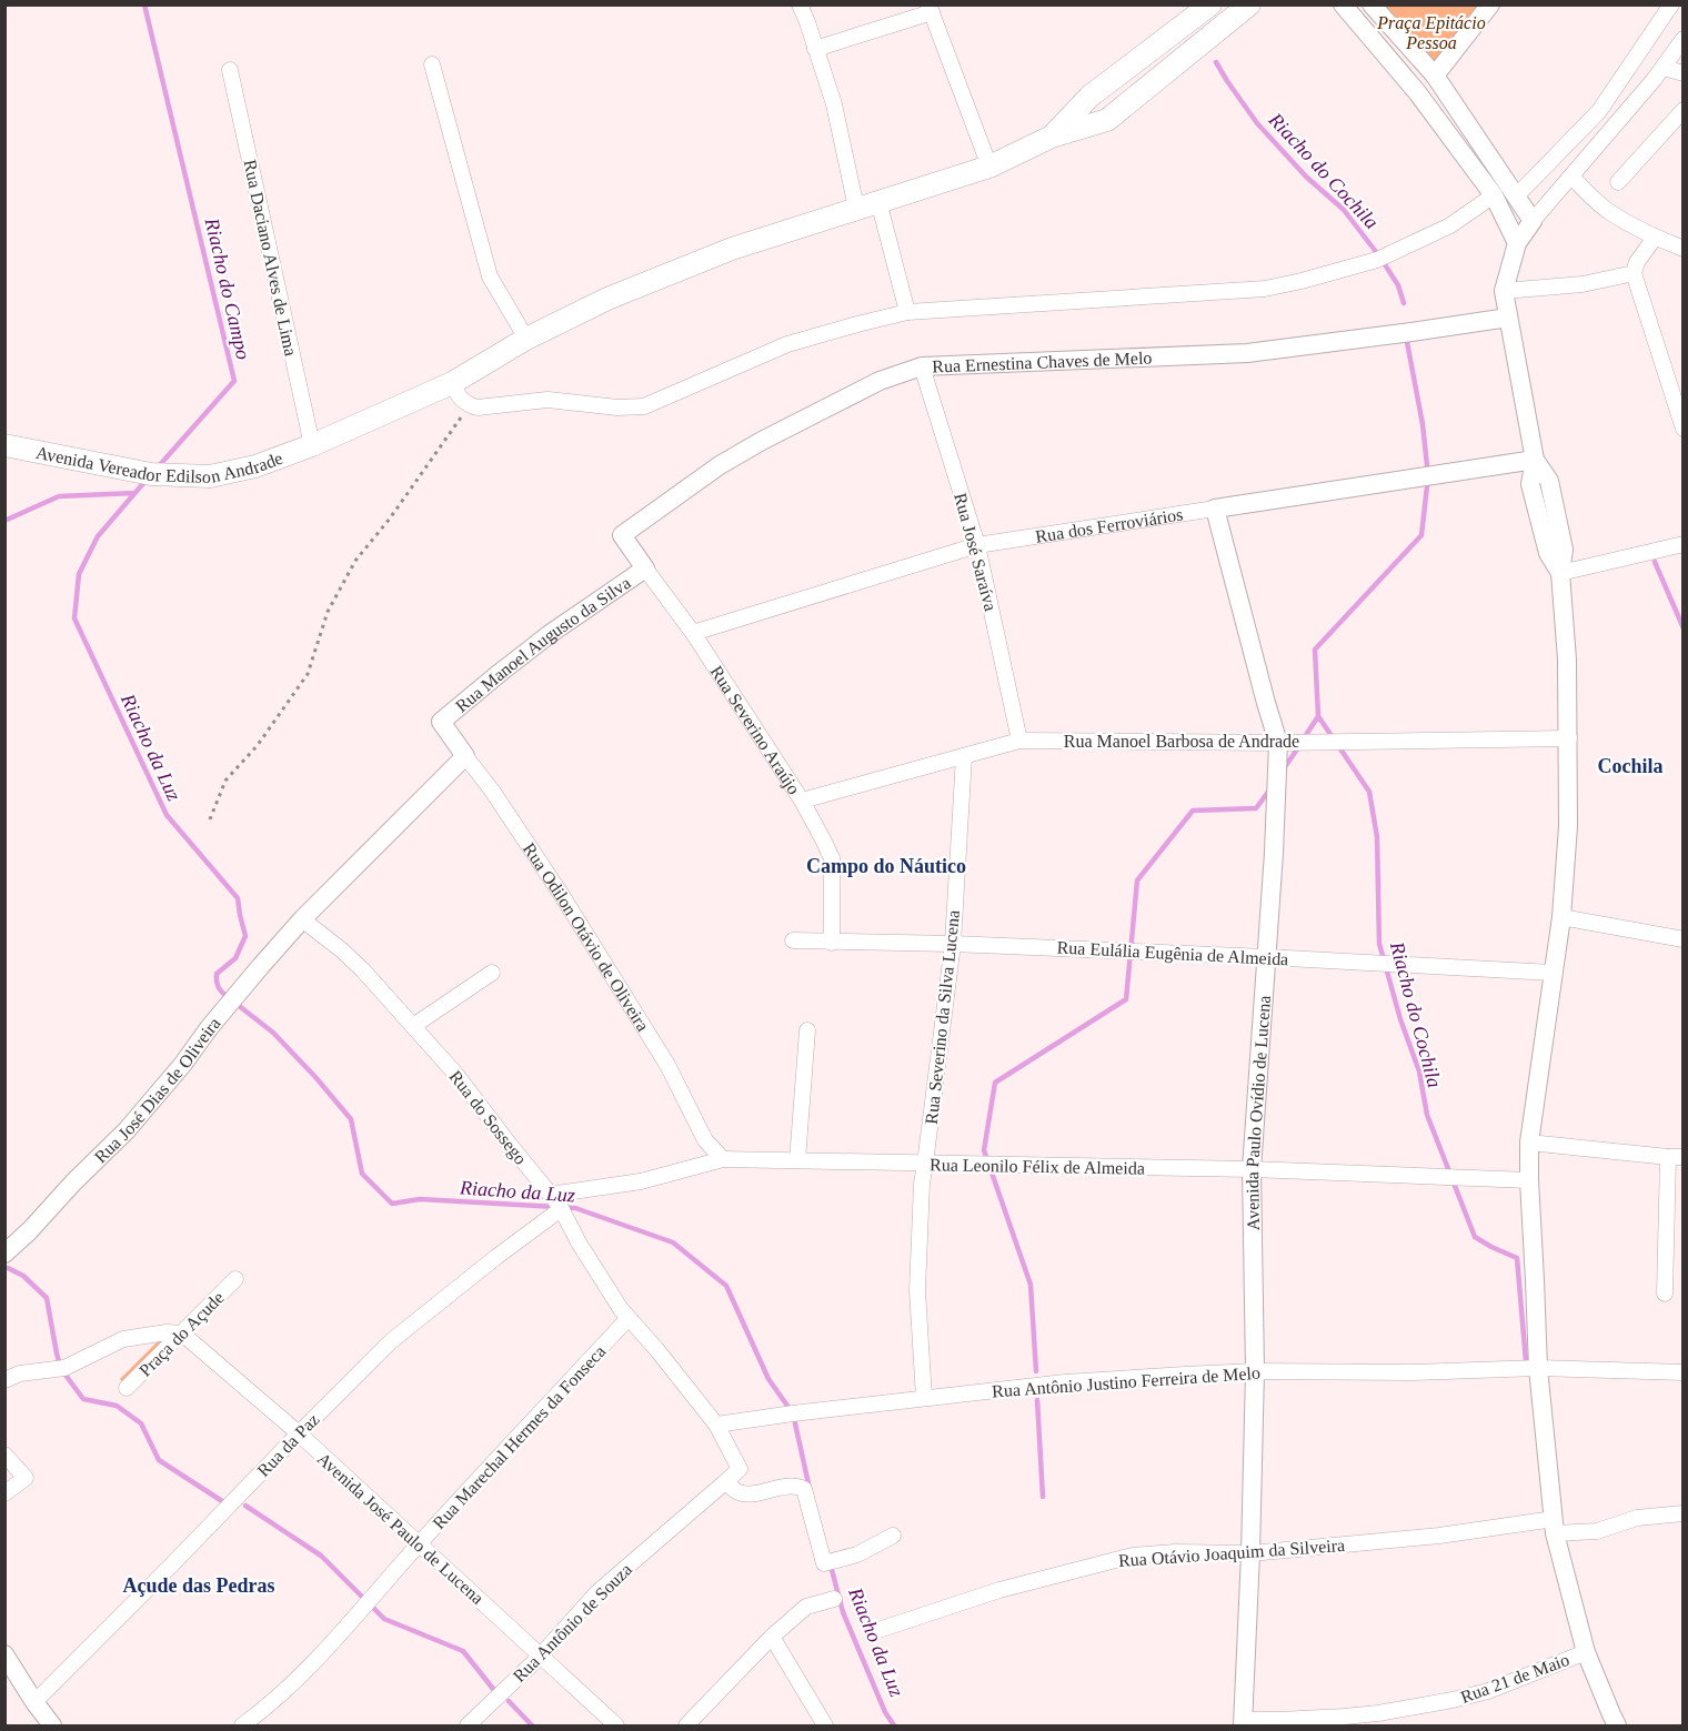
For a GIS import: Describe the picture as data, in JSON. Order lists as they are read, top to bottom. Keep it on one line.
{"streets":{"main road":["Avenida Vereador Edilson Andrade"],"street":["Rua Daciano Alves de Lima","Rua Ernestina Chaves de Melo","Rua dos Ferroviários","Rua José Saraíva","Rua Manoel Augusto da Silva","Rua Severino Araújo","Rua Manoel Barbosa de Andrade","Rua Odilon Otávio de Oliveira","Rua Eulália Eugênia de Almeida","Rua Severino da Silva Lucena","Rua José Dias de Oliveira","Avenida Paulo Ovídio de Lucena","Rua do Sossego","Rua Leonilo Félix de Almeida","Praça do Açude","Rua Antônio Justino Ferreira de Melo","Rua Marechal Hermes da Fonseca","Rua da Paz","Avenida José Paulo de Lucena","Rua Otávio Joaquim da Silveira","Rua Antônio de Souza","Rua 21 de Maio"]},"crossings":[["Rua Daciano Alves de Lima","Avenida Vereador Edilson Andrade"],["Rua Ernestina Chaves de Melo","Rua José Saraíva"],["Rua Ernestina Chaves de Melo","Rua Severino Araújo"],["Rua dos Ferroviários","Rua José Saraíva"],["Rua dos Ferroviários","Rua Severino Araújo"],["Rua dos Ferroviários","Avenida Paulo Ovídio de Lucena"],["Rua José Saraíva","Rua Manoel Barbosa de Andrade"],["Rua Manoel Augusto da Silva","Rua Severino Araújo"],["Rua Manoel Augusto da Silva","Rua Odilon Otávio de Oliveira"],["Rua Severino Araújo","Rua Manoel Barbosa de Andrade"],["Rua Severino Araújo","Rua Eulália Eugênia de Almeida"],["Rua Manoel Barbosa de Andrade","Rua Severino da Silva Lucena"],["Rua Manoel Barbosa de Andrade","Avenida Paulo Ovídio de Lucena"],["Rua Odilon Otávio de Oliveira","Rua José Dias de Oliveira"],["Rua Odilon Otávio de Oliveira","Rua Leonilo Félix de Almeida"],["Rua Eulália Eugênia de Almeida","Rua Severino da Silva Lucena"],["Rua Eulália Eugênia de Almeida","Avenida Paulo Ovídio de Lucena"],["Rua Severino da Silva Lucena","Rua Leonilo Félix de Almeida"],["Rua Severino da Silva Lucena","Rua Antônio Justino Ferreira de Melo"],["Rua José Dias de Oliveira","Rua do Sossego"],["Avenida Paulo Ovídio de Lucena","Rua Leonilo Félix de Almeida"],["Avenida Paulo Ovídio de Lucena","Rua Antônio Justino Ferreira de Melo"],["Avenida Paulo Ovídio de Lucena","Rua Otávio Joaquim da Silveira"],["Avenida Paulo Ovídio de Lucena","Rua 21 de Maio"],["Rua do Sossego","Rua Leonilo Félix de Almeida"],["Rua do Sossego","Rua Antônio Justino Ferreira de Melo"],["Rua do Sossego","Rua Marechal Hermes da Fonseca"],["Rua do Sossego","Rua da Paz"],["Rua do Sossego","Rua Antônio de Souza"],["Praça do Açude","Avenida José Paulo de Lucena"],["Rua Marechal Hermes da Fonseca","Avenida José Paulo de Lucena"],["Rua da Paz","Avenida José Paulo de Lucena"],["Avenida José Paulo de Lucena","Rua Antônio de Souza"]],"districts":["Cochila","Campo do Náutico","Açude das Pedras"],"water":["Riacho do Cochila","Riacho do Campo","Riacho da Luz"],"parks":["Praça Epitácio Pessoa"]}
